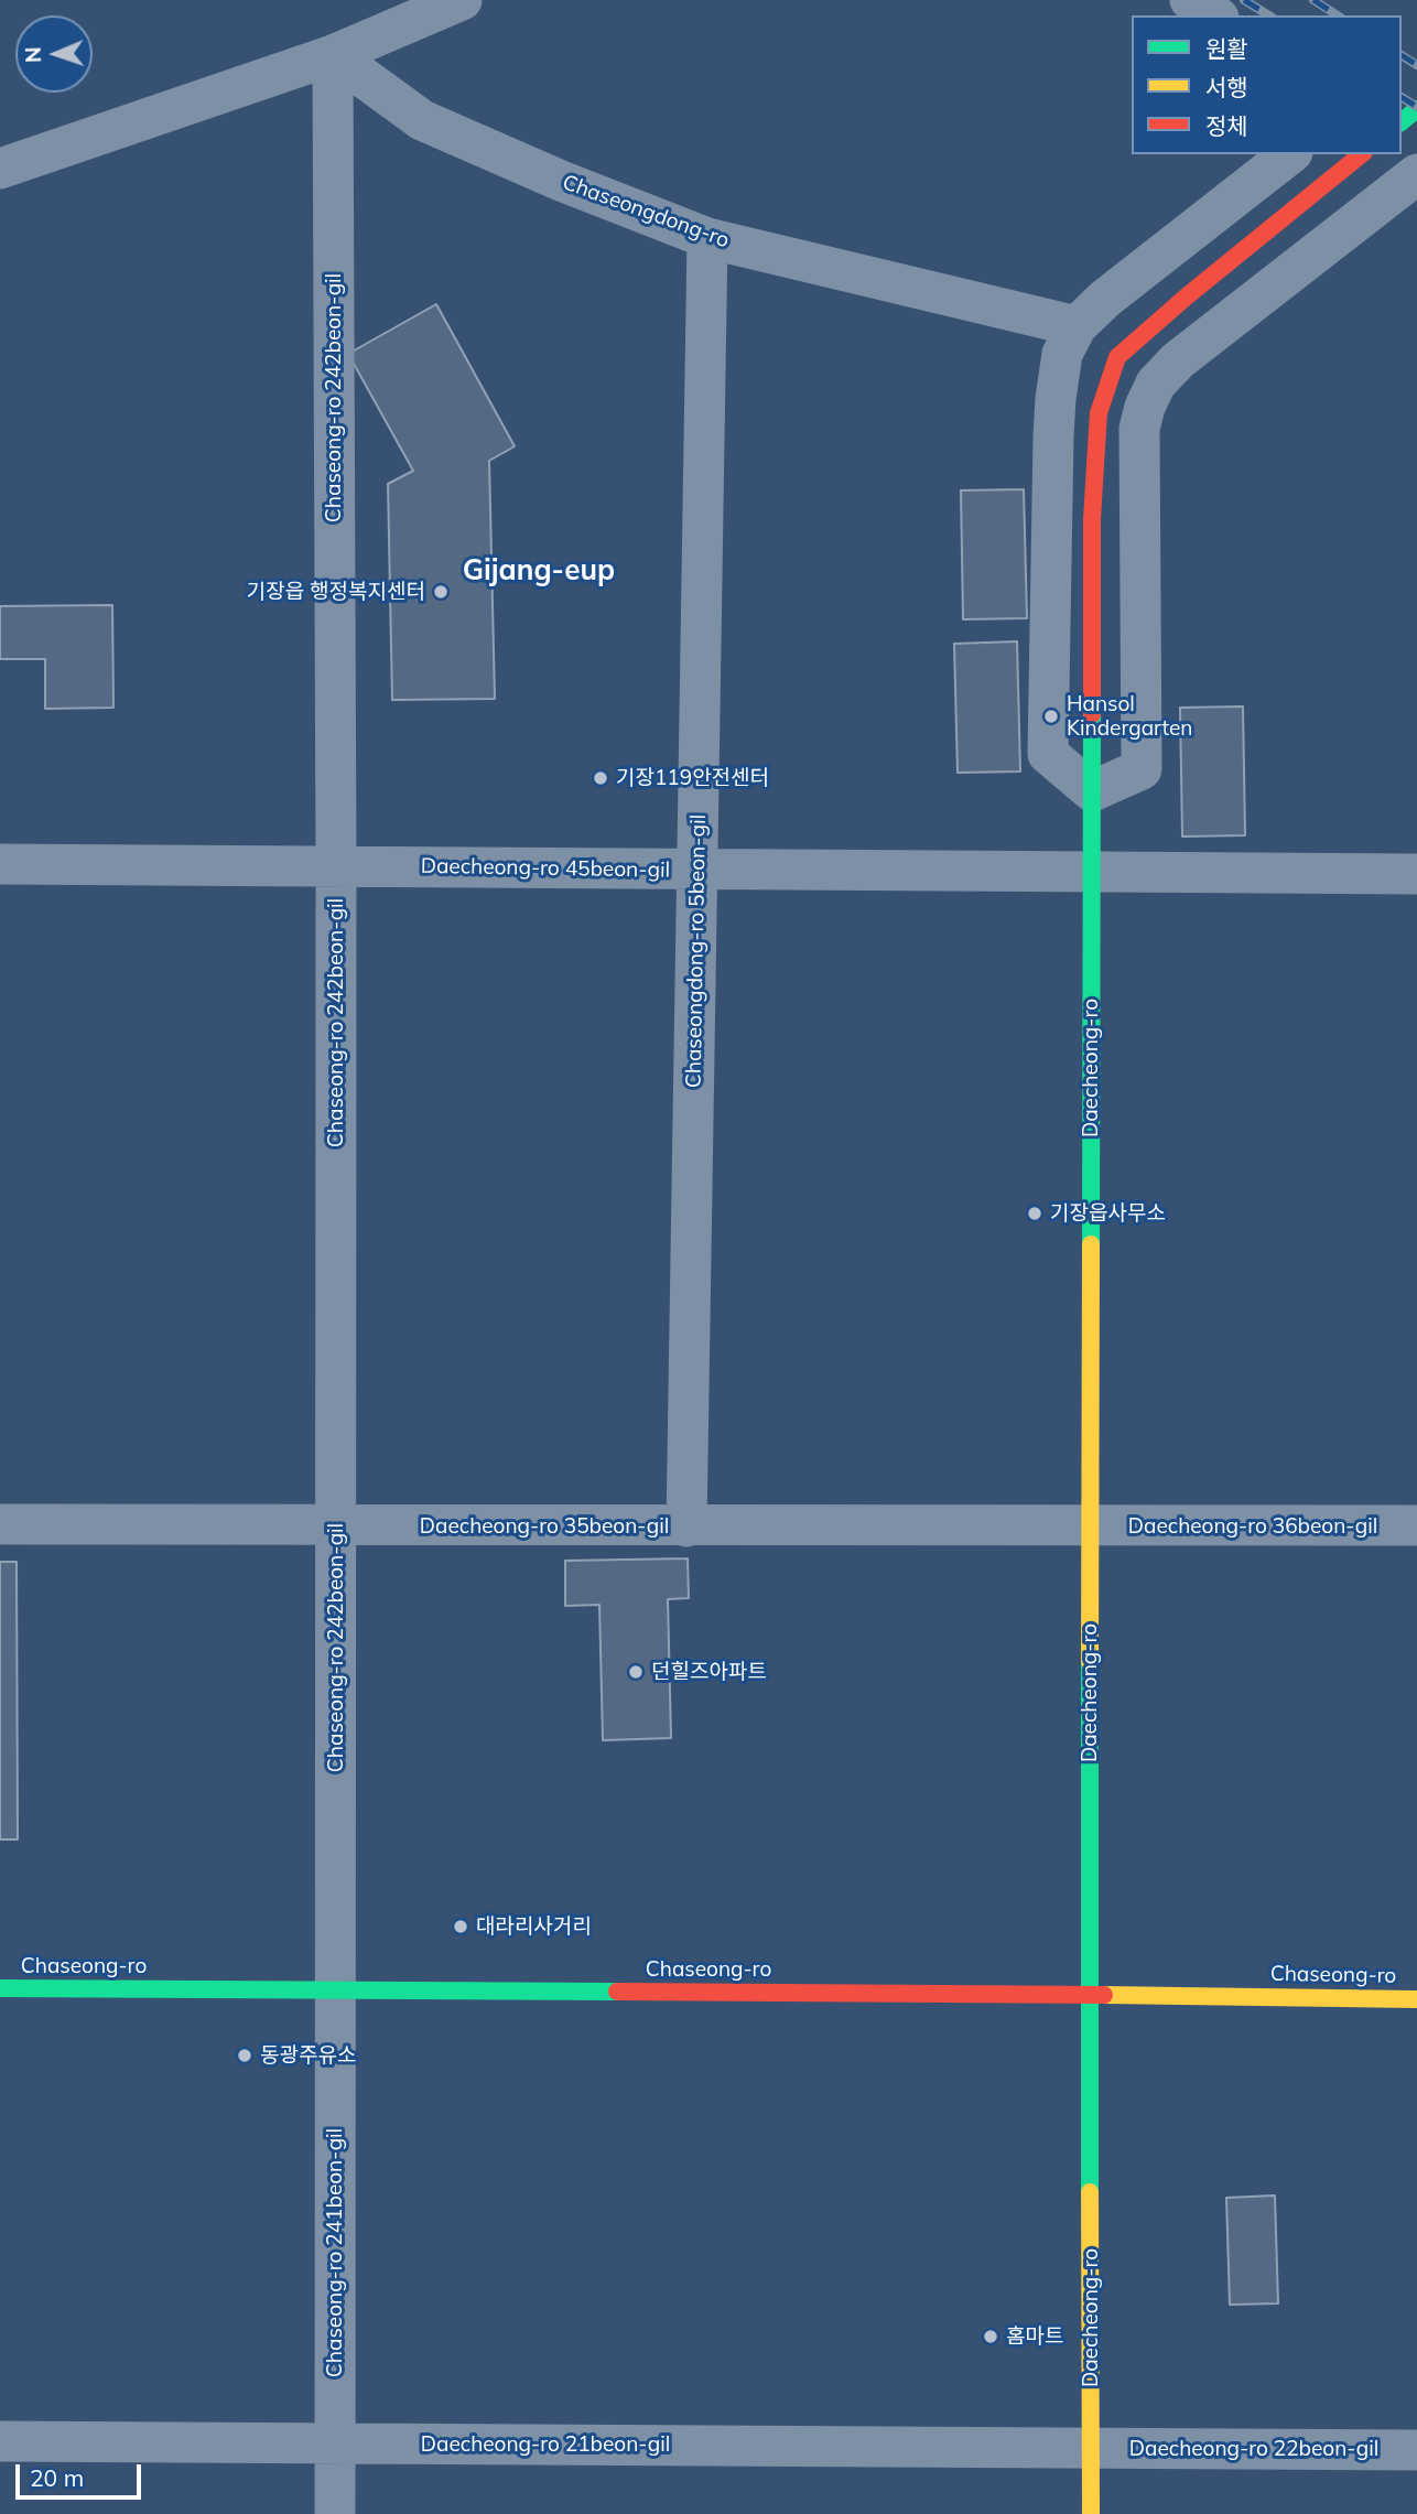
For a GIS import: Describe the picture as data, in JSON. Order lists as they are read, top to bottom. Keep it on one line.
{"streets":{"main road":["Daecheong-ro","Chaseong-ro"],"street":["Chaseongdong-ro","Chaseong-ro 242beon-gil","Daecheong-ro 45beon-gil","Chaseongdong-ro 5beon-gil","Daecheong-ro 35beon-gil","Daecheong-ro 36beon-gil","Chaseong-ro 241beon-gil","Daecheong-ro 21beon-gil","Daecheong-ro 22beon-gil"]},"crossings":[["Chaseongdong-ro","Chaseong-ro 242beon-gil"],["Chaseongdong-ro","Chaseongdong-ro 5beon-gil"],["Chaseong-ro 242beon-gil","Daecheong-ro 45beon-gil"],["Chaseong-ro 242beon-gil","Daecheong-ro 35beon-gil"],["Chaseong-ro 242beon-gil","Chaseong-ro"],["Chaseong-ro 242beon-gil","Chaseong-ro 241beon-gil"],["Daecheong-ro 45beon-gil","Chaseongdong-ro 5beon-gil"],["Daecheong-ro 45beon-gil","Daecheong-ro"],["Chaseongdong-ro 5beon-gil","Daecheong-ro 35beon-gil"],["Daecheong-ro","Daecheong-ro 35beon-gil"],["Daecheong-ro","Daecheong-ro 36beon-gil"],["Daecheong-ro","Chaseong-ro"],["Daecheong-ro","Daecheong-ro 21beon-gil"],["Daecheong-ro","Daecheong-ro 22beon-gil"],["Daecheong-ro 35beon-gil","Daecheong-ro 36beon-gil"],["Chaseong-ro","Chaseong-ro 241beon-gil"],["Chaseong-ro 241beon-gil","Daecheong-ro 21beon-gil"],["Daecheong-ro 21beon-gil","Daecheong-ro 22beon-gil"]],"districts":["Gijang-eup"],"places":["기장읍 행정복지센터","Hansol Kindergarten","기장119안전센터","기장읍사무소","던힐즈아파트","대라리사거리","동광주유소","홈마트"],"legend":["원활","서행","정체"],"scale_bar":"20 m","north":"left"}
